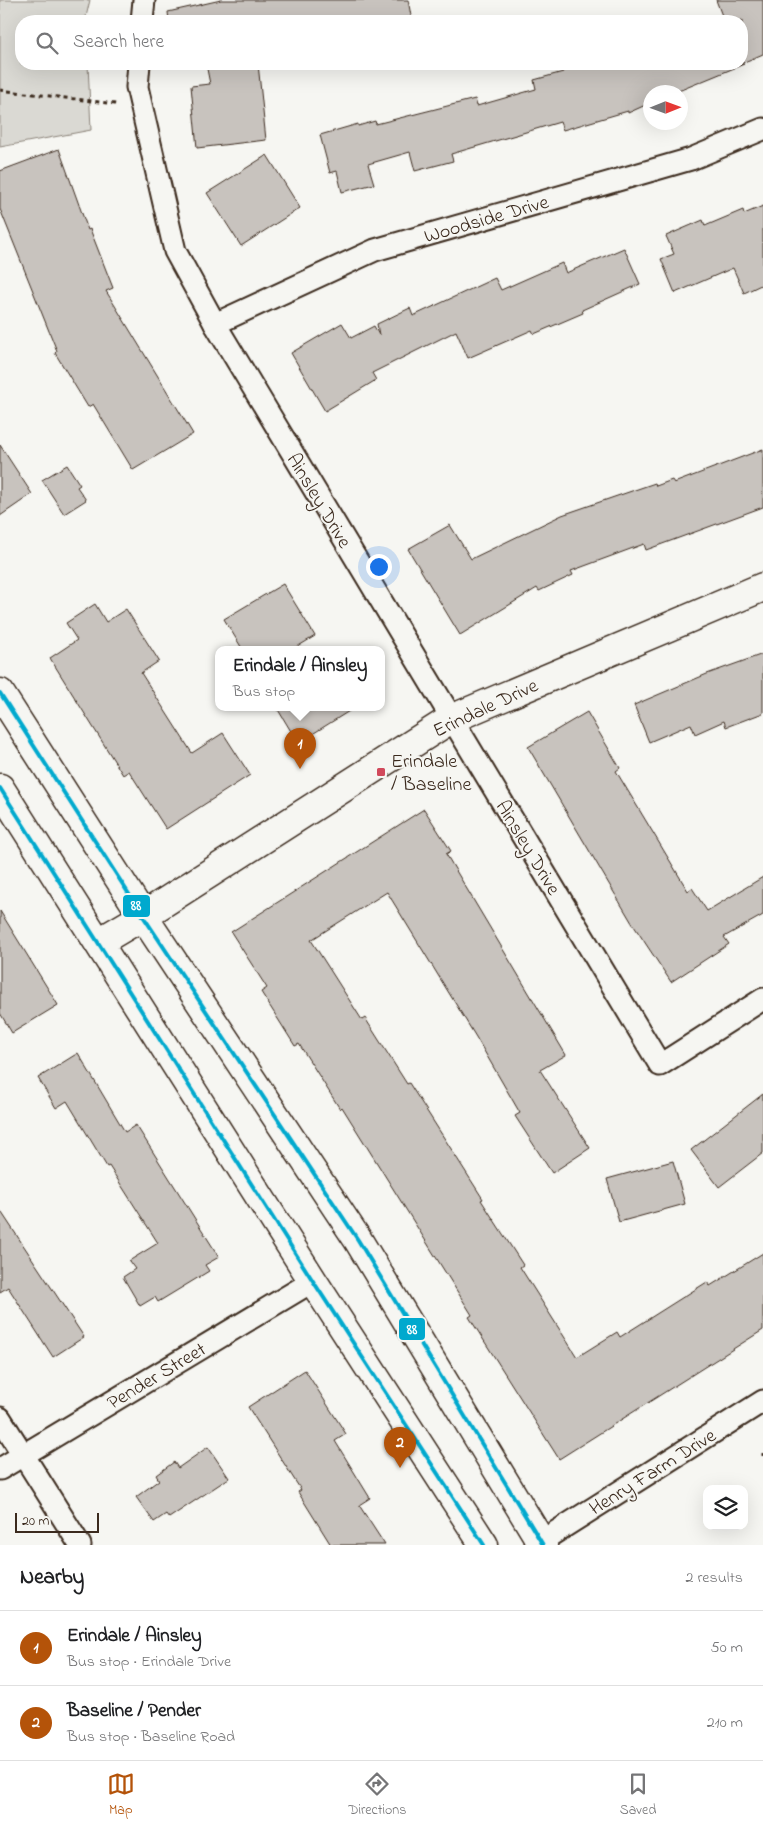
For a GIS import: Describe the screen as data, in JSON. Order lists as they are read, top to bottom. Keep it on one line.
{"streets":{"main road":["Erindale Drive"],"street":["Woodside Drive","Ainsley Drive","Pender Street","Henry Farm Drive"]},"crossings":[["Woodside Drive","Ainsley Drive"],["Ainsley Drive","Erindale Drive"]],"places":{"transit":["Erindale / Baseline"]},"lines":["transit line 88"],"scale_bar":"20 m","north":"right","page":{"search":"Search here","popup":["Erindale / Ainsley","Bus stop"],"pins":["1","2"],"scale":"20 m","heading":["Nearby","2 results"],"list":[{"mark":"1","name":"Erindale / Ainsley","note":"Bus stop · Erindale Drive","value":"50 m"},{"mark":"2","name":"Baseline / Pender","note":"Bus stop · Baseline Road","value":"210 m"}],"nav":["Map","Directions","Saved"]}}
